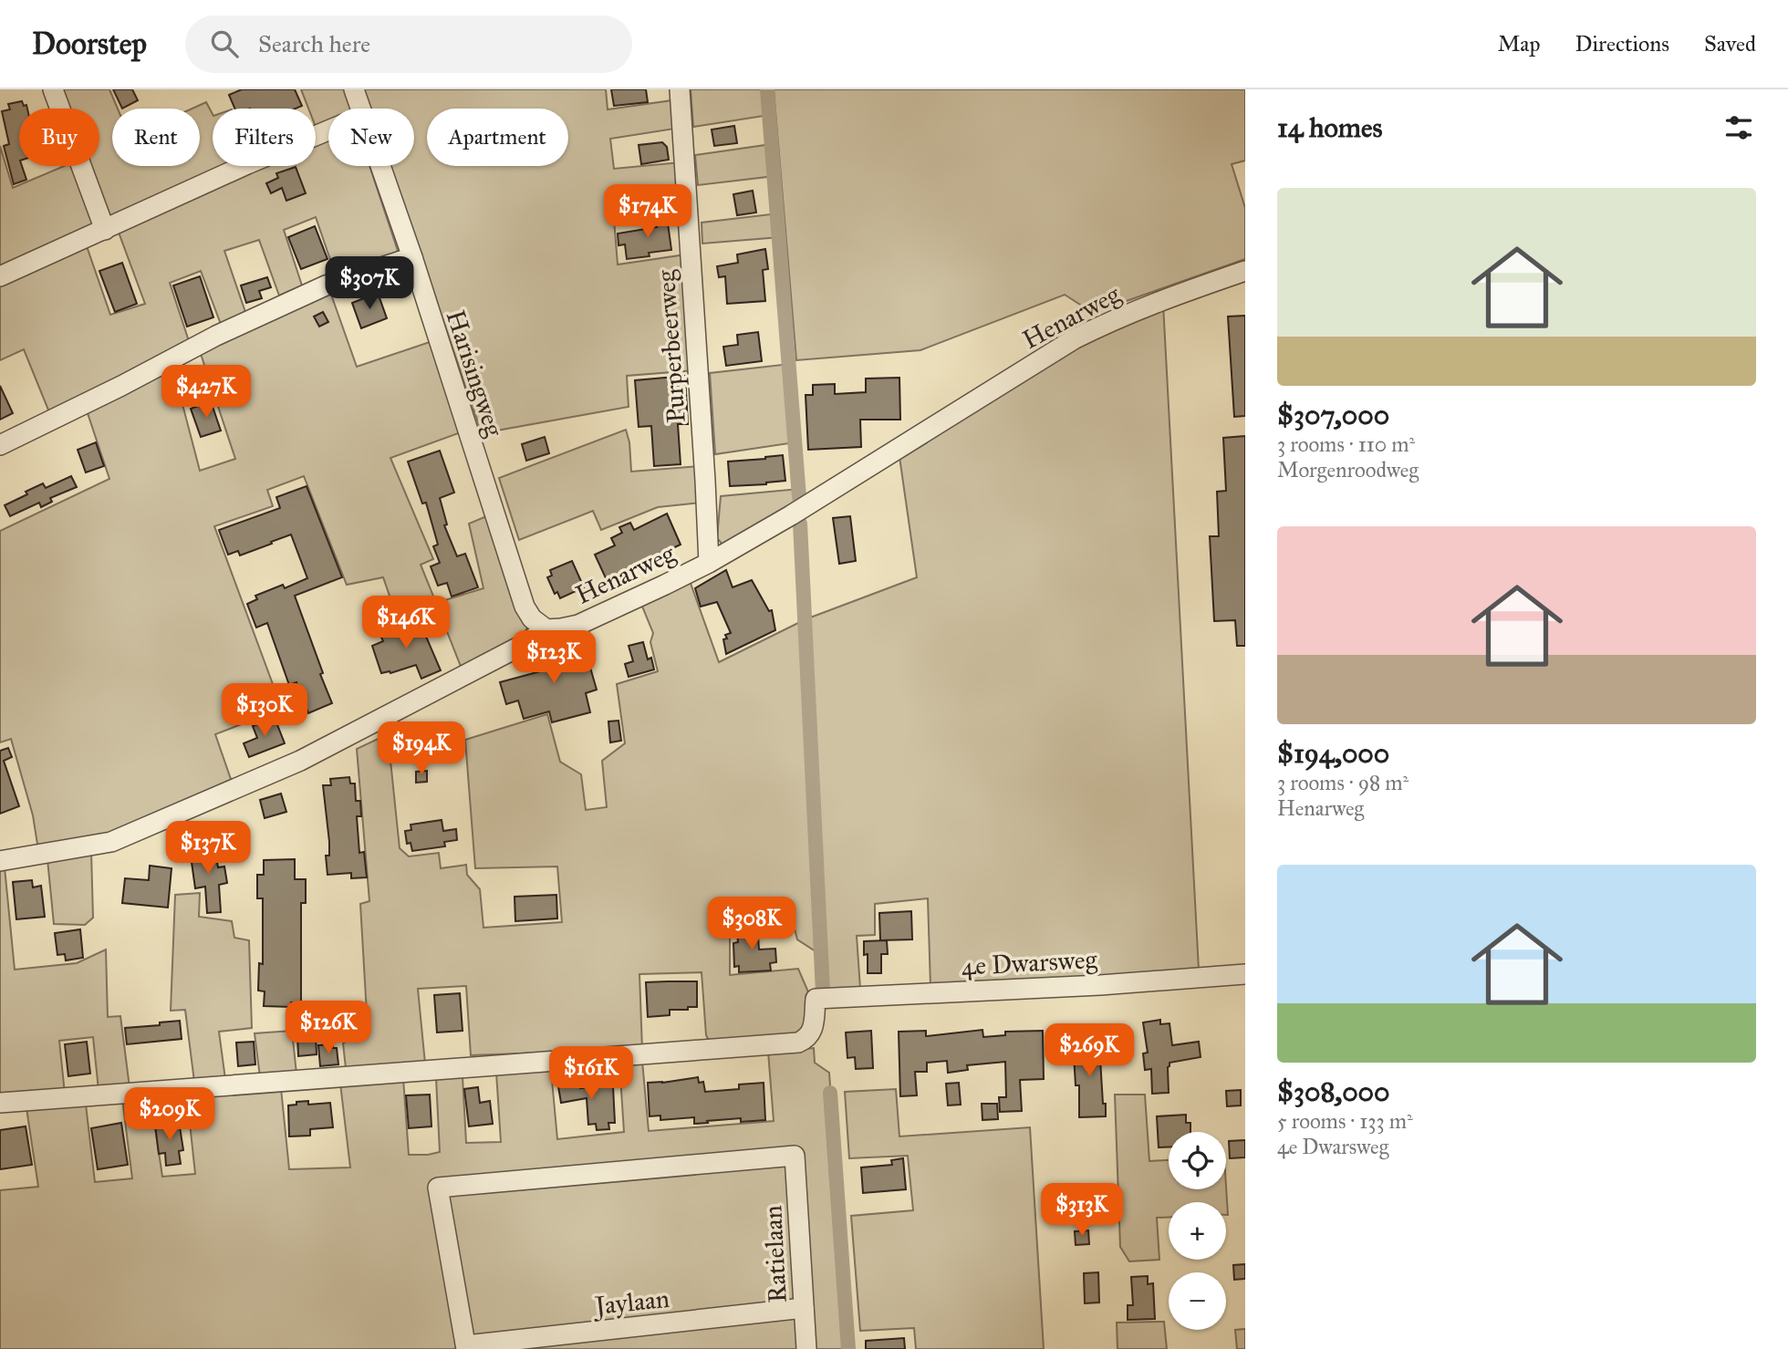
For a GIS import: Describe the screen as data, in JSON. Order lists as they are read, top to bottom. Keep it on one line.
{"streets":{"street":["Henarweg","Purperbeerweg","Harisingweg","4e Dwarsweg","Ratielaan","Jaylaan"]},"crossings":[["Henarweg","Purperbeerweg"],["Henarweg","Harisingweg"],["Ratielaan","Jaylaan"]],"page":{"header":"Doorstep","search":"Search here","nav":["Map","Directions","Saved"],"heading":"14 homes","chip":["Buy","Rent","Filters","New","Apartment"],"list":[{"name":"$307,000","note":"3 rooms · 110 m² · Morgenroodweg"},{"name":"$194,000","note":"3 rooms · 98 m² · Henarweg"},{"name":"$308,000","note":"5 rooms · 133 m² · 4e Dwarsweg"}],"price":["$174K","$307K","$427K","$146K","$123K","$130K","$194K","$137K","$308K","$126K","$269K","$161K","$209K","$313K"],"map_buttons":["+","−"]}}
